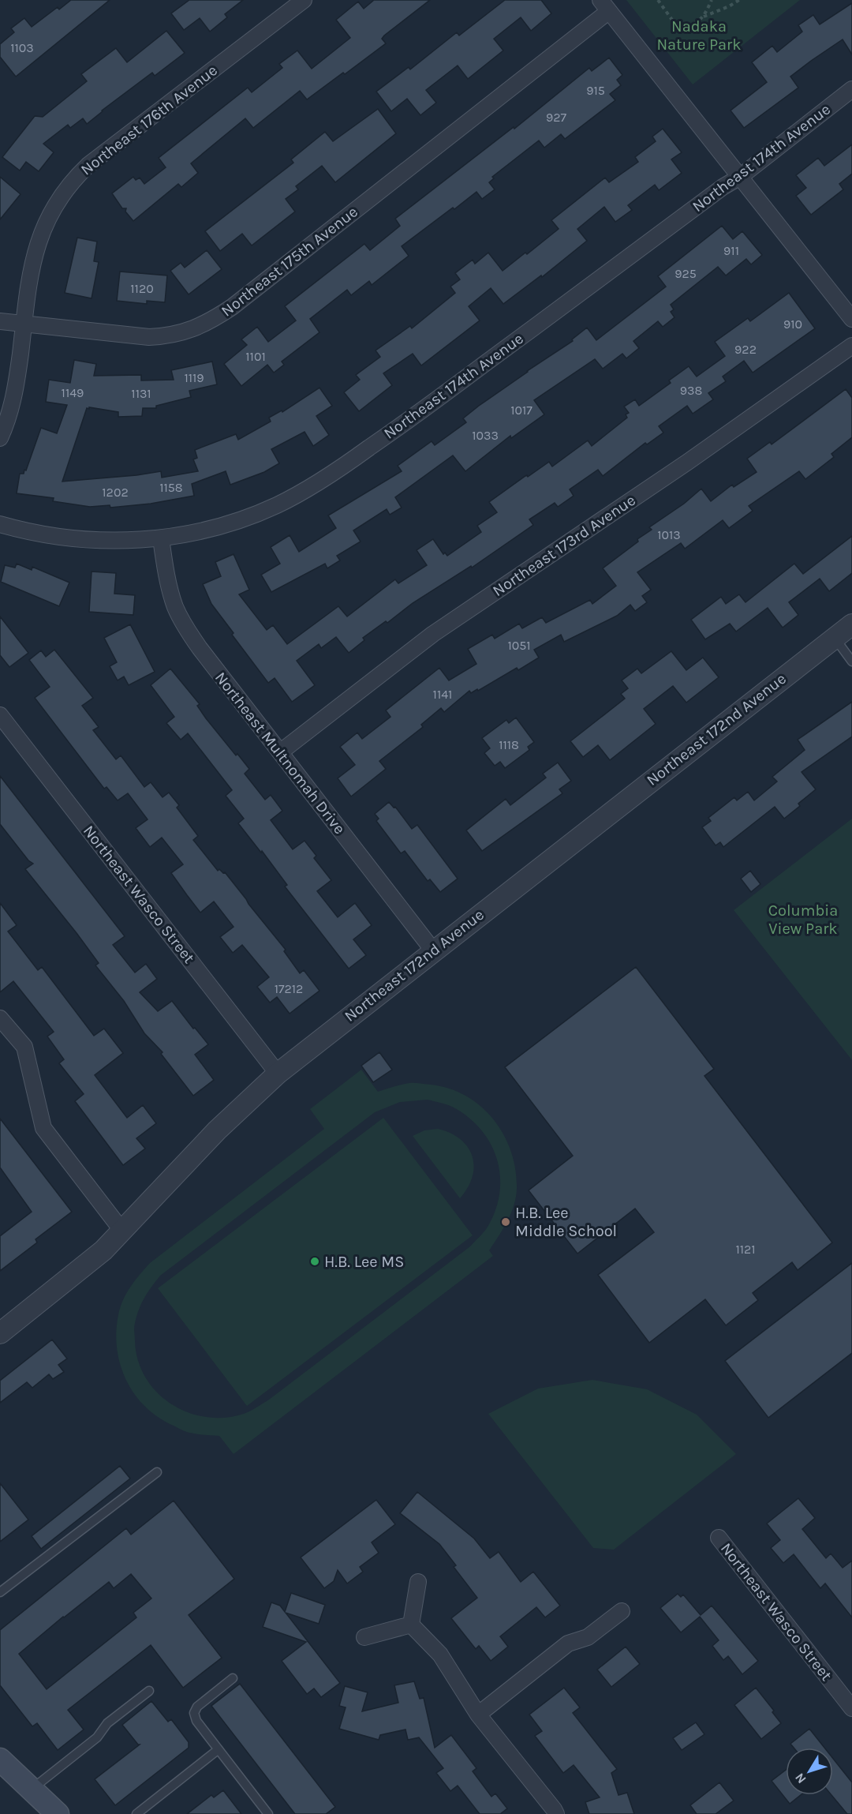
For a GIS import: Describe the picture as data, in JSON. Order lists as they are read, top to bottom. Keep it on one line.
{"streets":{"street":["Northeast 176th Avenue","Northeast 174th Avenue","Northeast 175th Avenue","Northeast 173rd Avenue","Northeast 172nd Avenue","Northeast Multnomah Drive","Northeast Wasco Street"]},"crossings":[["Northeast 176th Avenue","Northeast 175th Avenue"],["Northeast 174th Avenue","Northeast Multnomah Drive"],["Northeast 173rd Avenue","Northeast Multnomah Drive"],["Northeast 172nd Avenue","Northeast Multnomah Drive"],["Northeast 172nd Avenue","Northeast Wasco Street"]],"parks":["Nadaka Nature Park","Columbia View Park"],"places":["H.B. Lee Middle School","H.B. Lee MS"],"house_numbers":["1103","915","927","911","925","1120","910","922","1101","1119","938","1149","1131","1017","1033","1158","1202","1013","1051","1141","1118","17212","1121"],"north":"bottom left"}
